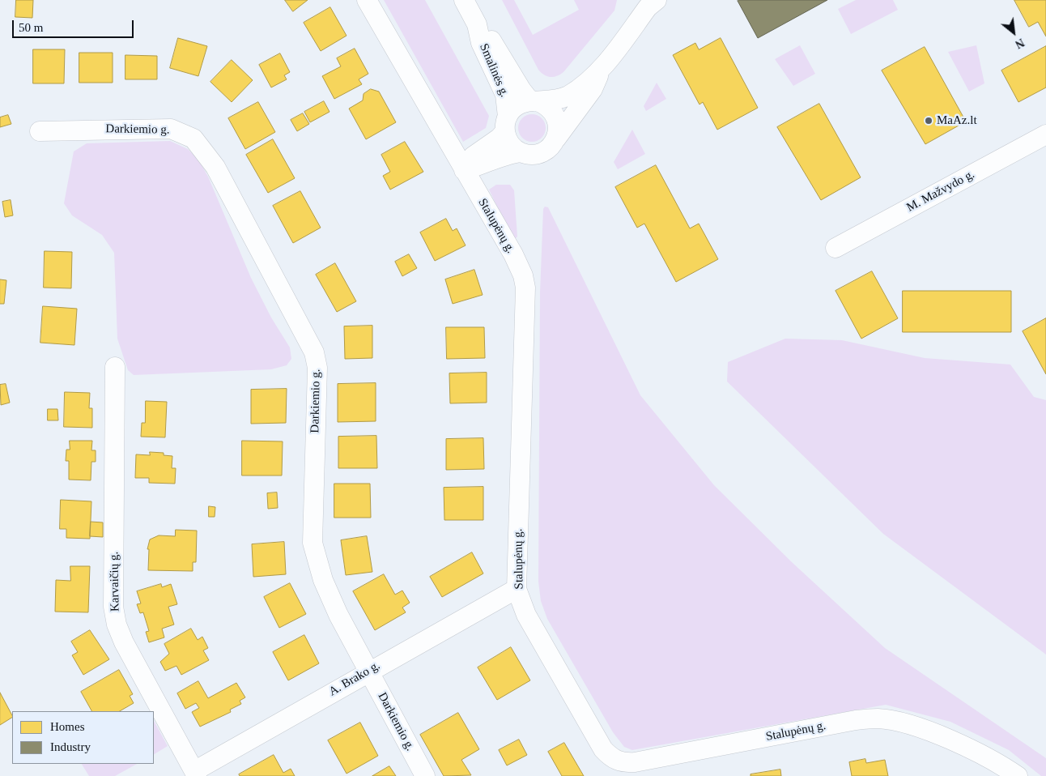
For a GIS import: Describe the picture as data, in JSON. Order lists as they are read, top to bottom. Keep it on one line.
{"streets":{"street":["Smalinės g.","Darkiemio g.","M. Mažvydo g.","Stalupėnų g.","Karvaičių g.","A. Brako g."]},"crossings":[["Darkiemio g.","A. Brako g."],["Stalupėnų g.","A. Brako g."],["Karvaičių g.","A. Brako g."]],"places":["MaAz.lt"],"legend":["Homes","Industry"],"scale_bar":"50 m","north":"bottom right"}
